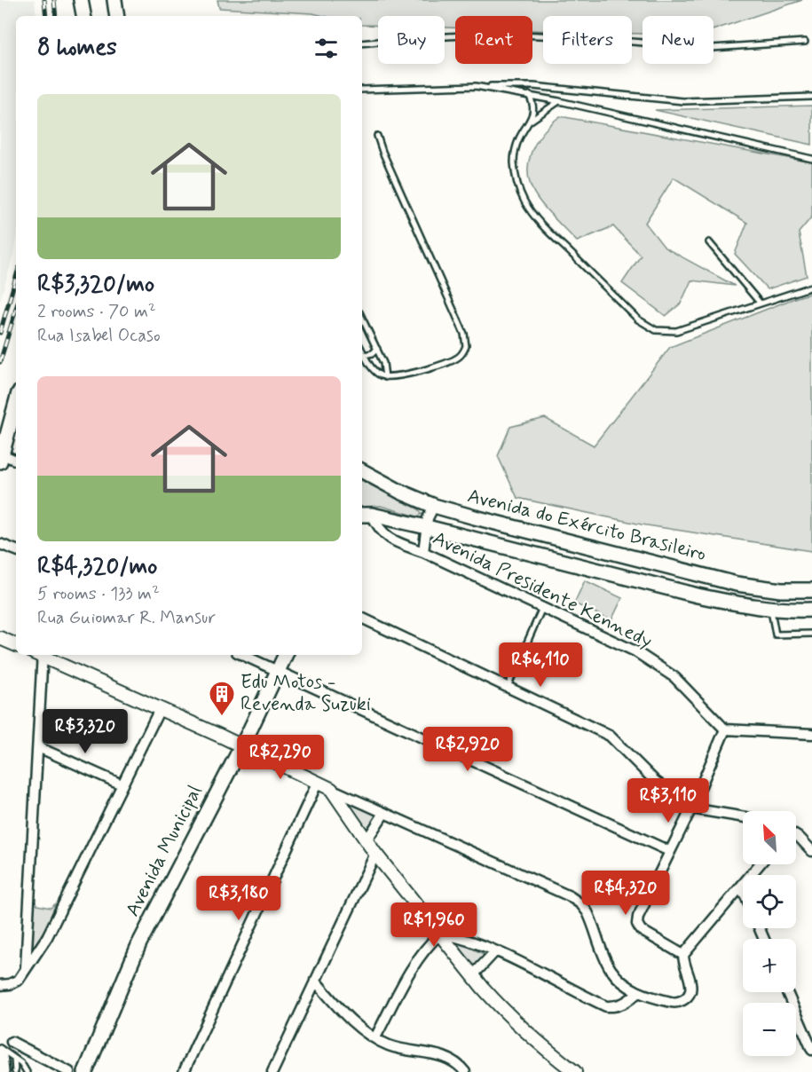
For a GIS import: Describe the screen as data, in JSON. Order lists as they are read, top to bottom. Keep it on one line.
{"streets":{"main road":["Avenida do Exército Brasileiro","Avenida Municipal"],"street":["Avenida Presidente Kennedy"]},"crossings":[["Avenida do Exército Brasileiro","Avenida Presidente Kennedy"]],"places":{"building":["Edu Motos - Revenda Suzuki"]},"north":"top left","page":{"chip":["Buy","Rent","Filters","New"],"heading":"8 homes","list":[{"name":"R$3,320/mo","note":"2 rooms · 70 m² · Rua Isabel Ocaso"},{"name":"R$4,320/mo","note":"5 rooms · 133 m² · Rua Guiomar R. Mansur"}],"price":["R$6,110","R$3,320","R$2,920","R$2,290","R$3,110","R$4,320","R$3,180","R$1,960"],"map_buttons":["+","−"]}}
